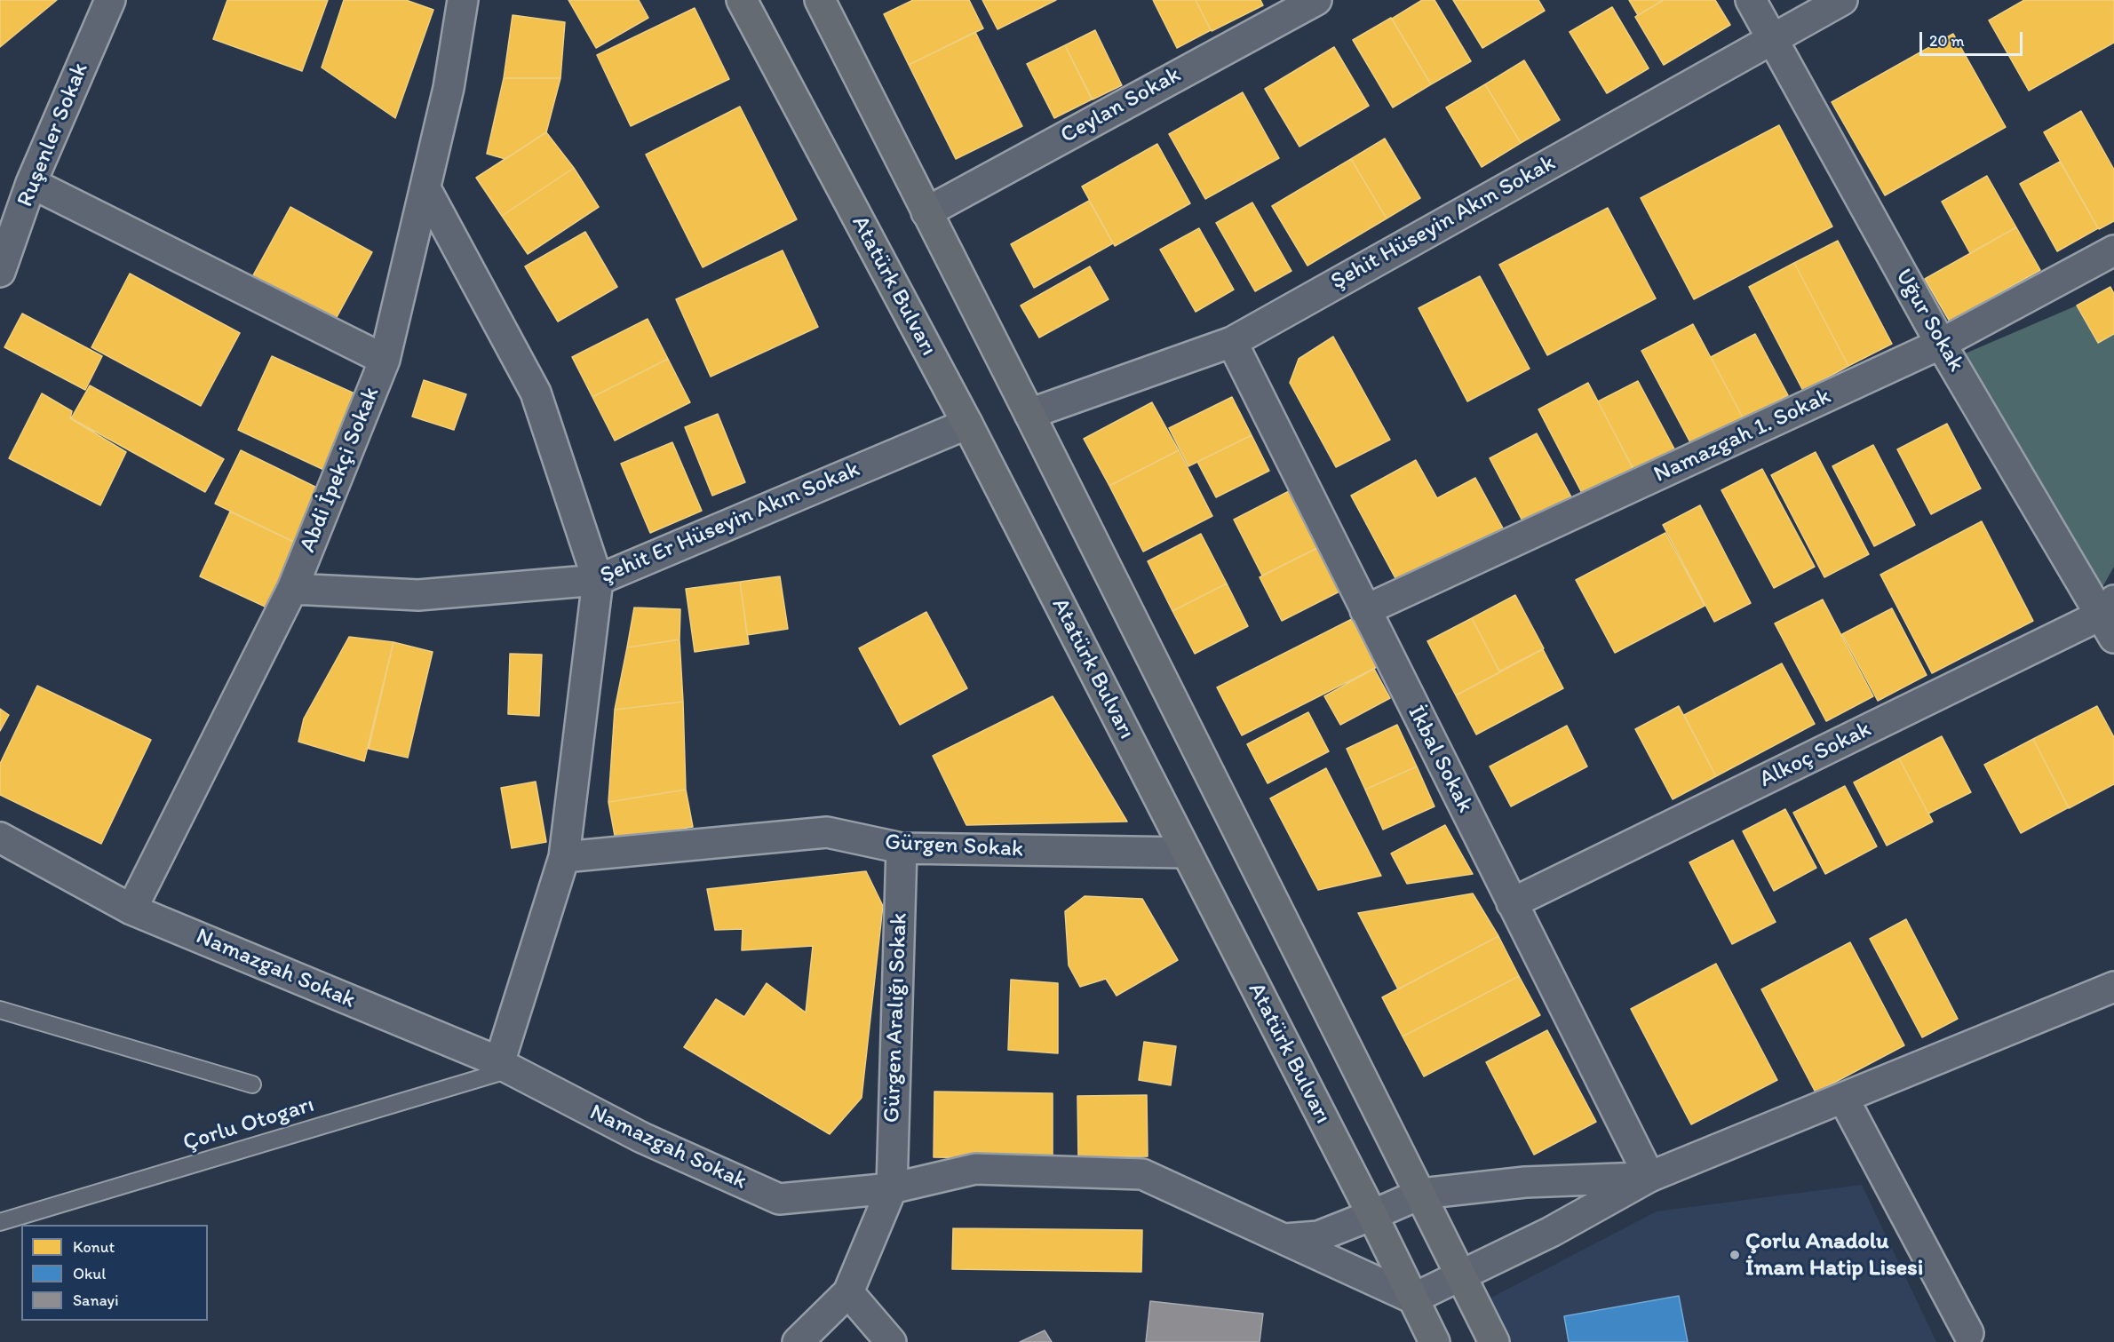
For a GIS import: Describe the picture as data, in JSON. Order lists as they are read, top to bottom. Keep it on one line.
{"streets":{"main road":["Atatürk Bulvarı"],"street":["Ceylan Sokak","Ruşenler Sokak","Şehit Hüseyin Akın Sokak","Uğur Sokak","Namazgah 1. Sokak","Abdi İpekçi Sokak","Şehit Er Hüseyin Akın Sokak","Alkoç Sokak","İkbal Sokak","Gürgen Sokak","Namazgah Sokak","Gürgen Aralığı Sokak"],"lane":["Çorlu Otogarı"]},"crossings":[["Şehit Hüseyin Akın Sokak","Uğur Sokak"],["Şehit Hüseyin Akın Sokak","İkbal Sokak"],["Atatürk Bulvarı","Şehit Er Hüseyin Akın Sokak"],["Atatürk Bulvarı","Gürgen Sokak"],["Atatürk Bulvarı","Namazgah Sokak"],["Uğur Sokak","Namazgah 1. Sokak"],["Uğur Sokak","Alkoç Sokak"],["Namazgah 1. Sokak","İkbal Sokak"],["Abdi İpekçi Sokak","Şehit Er Hüseyin Akın Sokak"],["Abdi İpekçi Sokak","Namazgah Sokak"],["Alkoç Sokak","İkbal Sokak"],["İkbal Sokak","Namazgah Sokak"],["Gürgen Sokak","Gürgen Aralığı Sokak"],["Namazgah Sokak","Gürgen Aralığı Sokak"],["Namazgah Sokak","Çorlu Otogarı"]],"places":["Çorlu Anadolu İmam Hatip Lisesi"],"legend":["Konut","Okul","Sanayi"],"scale_bar":"20 m"}
